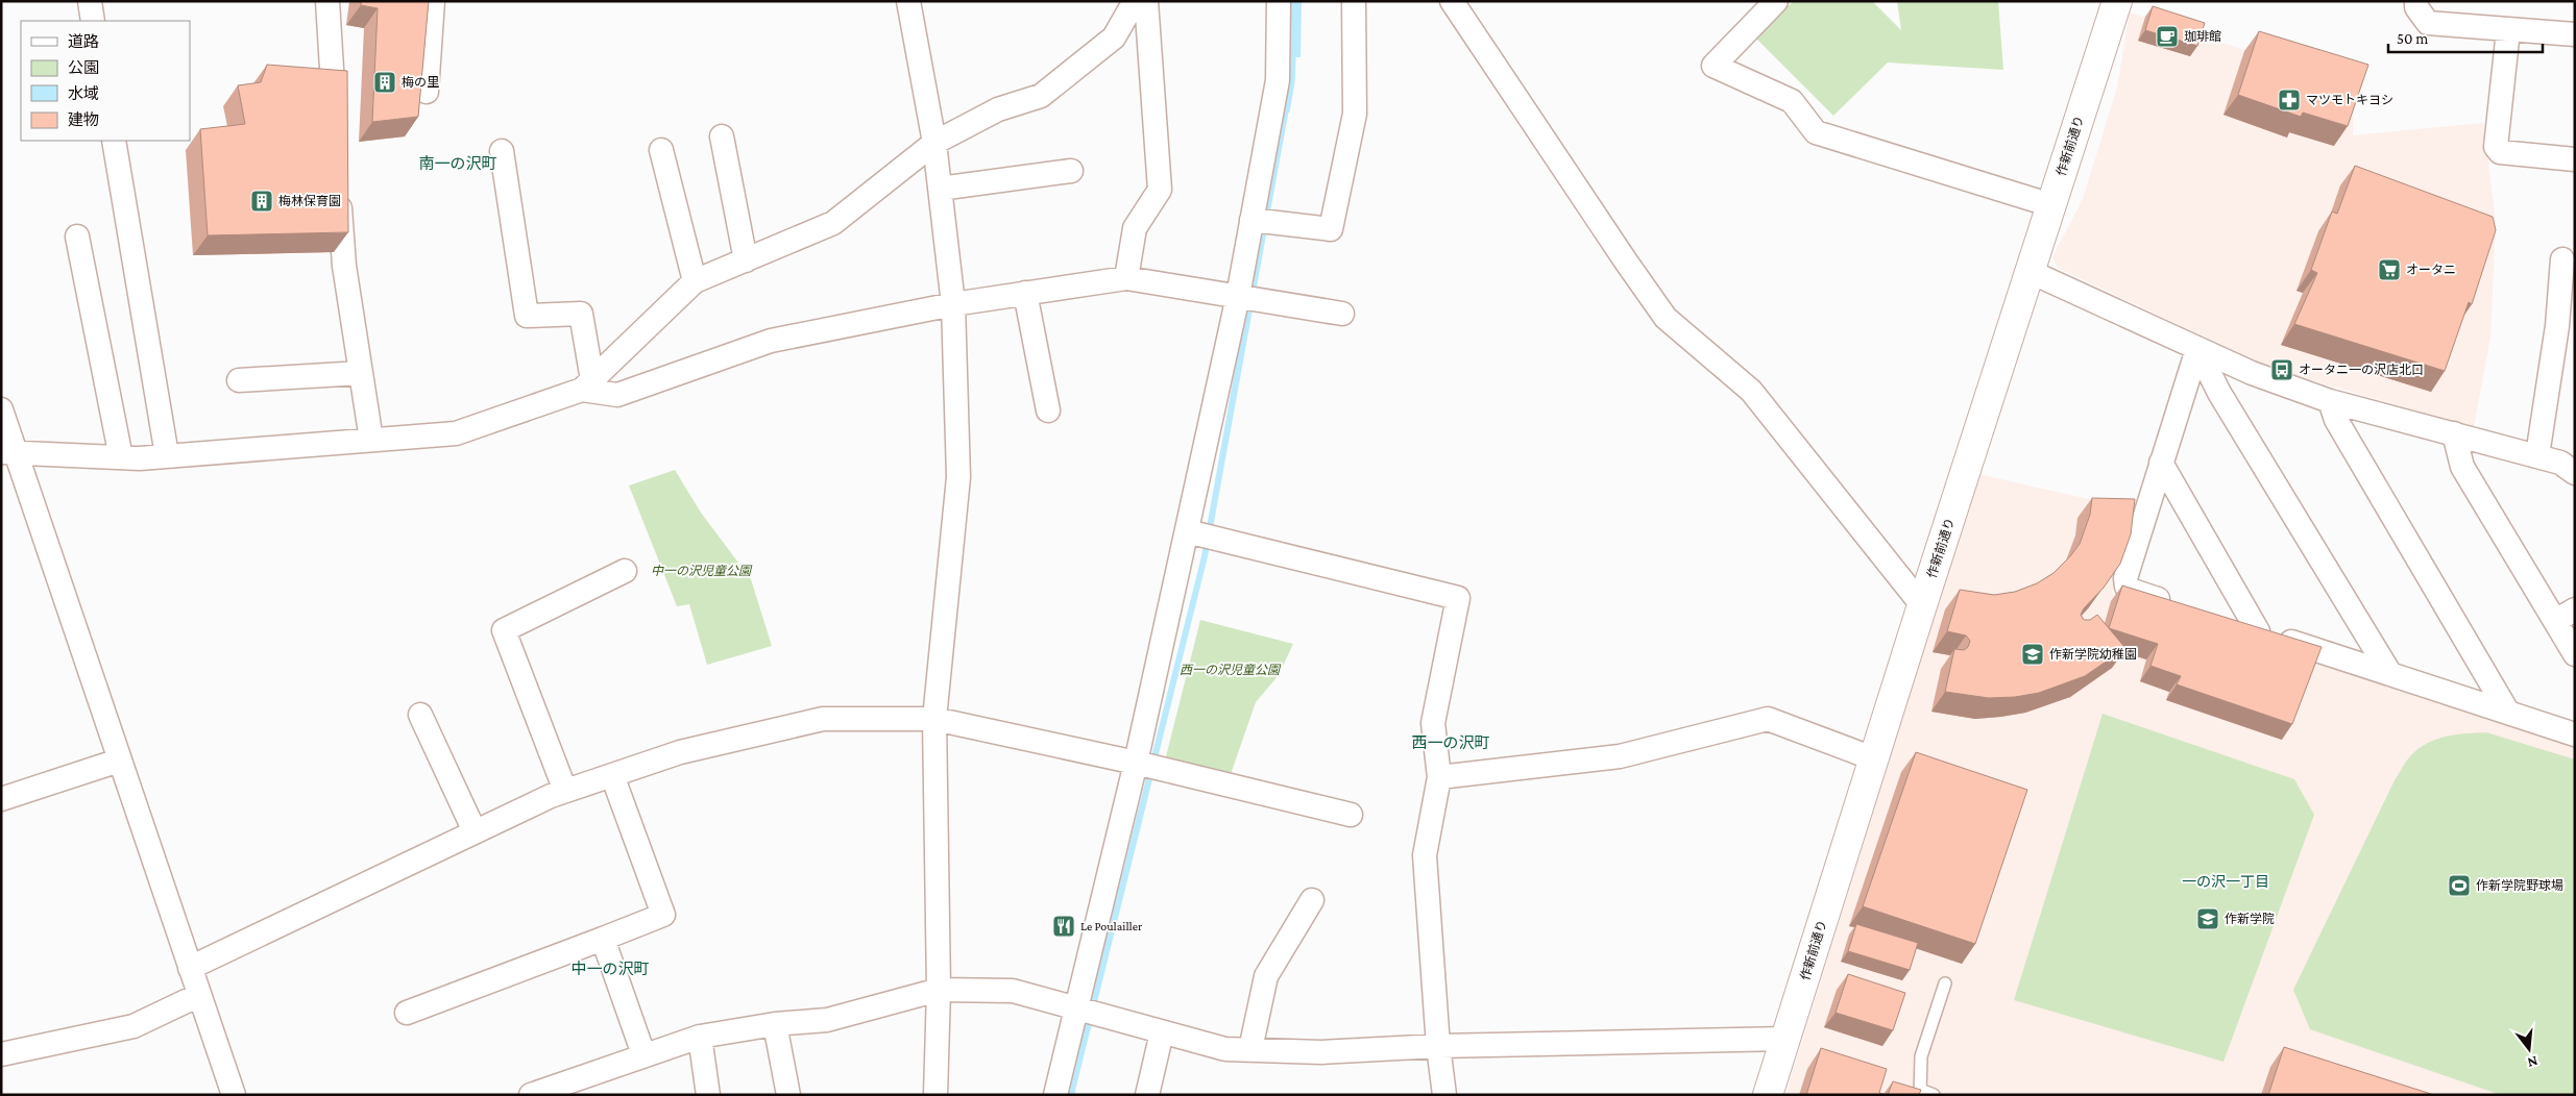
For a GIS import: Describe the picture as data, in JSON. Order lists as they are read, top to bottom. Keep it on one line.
{"streets":{"street":["作新前通り"]},"districts":["南一の沢町","西一の沢町","一の沢一丁目","中一の沢町"],"parks":["中一の沢児童公園","西一の沢児童公園"],"places":{"cafe":["珈琲館"],"building":["梅の里","梅林保育園"],"pharmacy":["マツモトキヨシ"],"supermarket":["オータニ"],"bus stop":["オータニ一の沢店北口"],"school or university":["作新学院幼稚園","作新学院"],"sports":["作新学院野球場"],"restaurant":["Le Poulailler"]},"legend":["道路","公園","水域","建物"],"scale_bar":"50 m","north":"bottom"}
